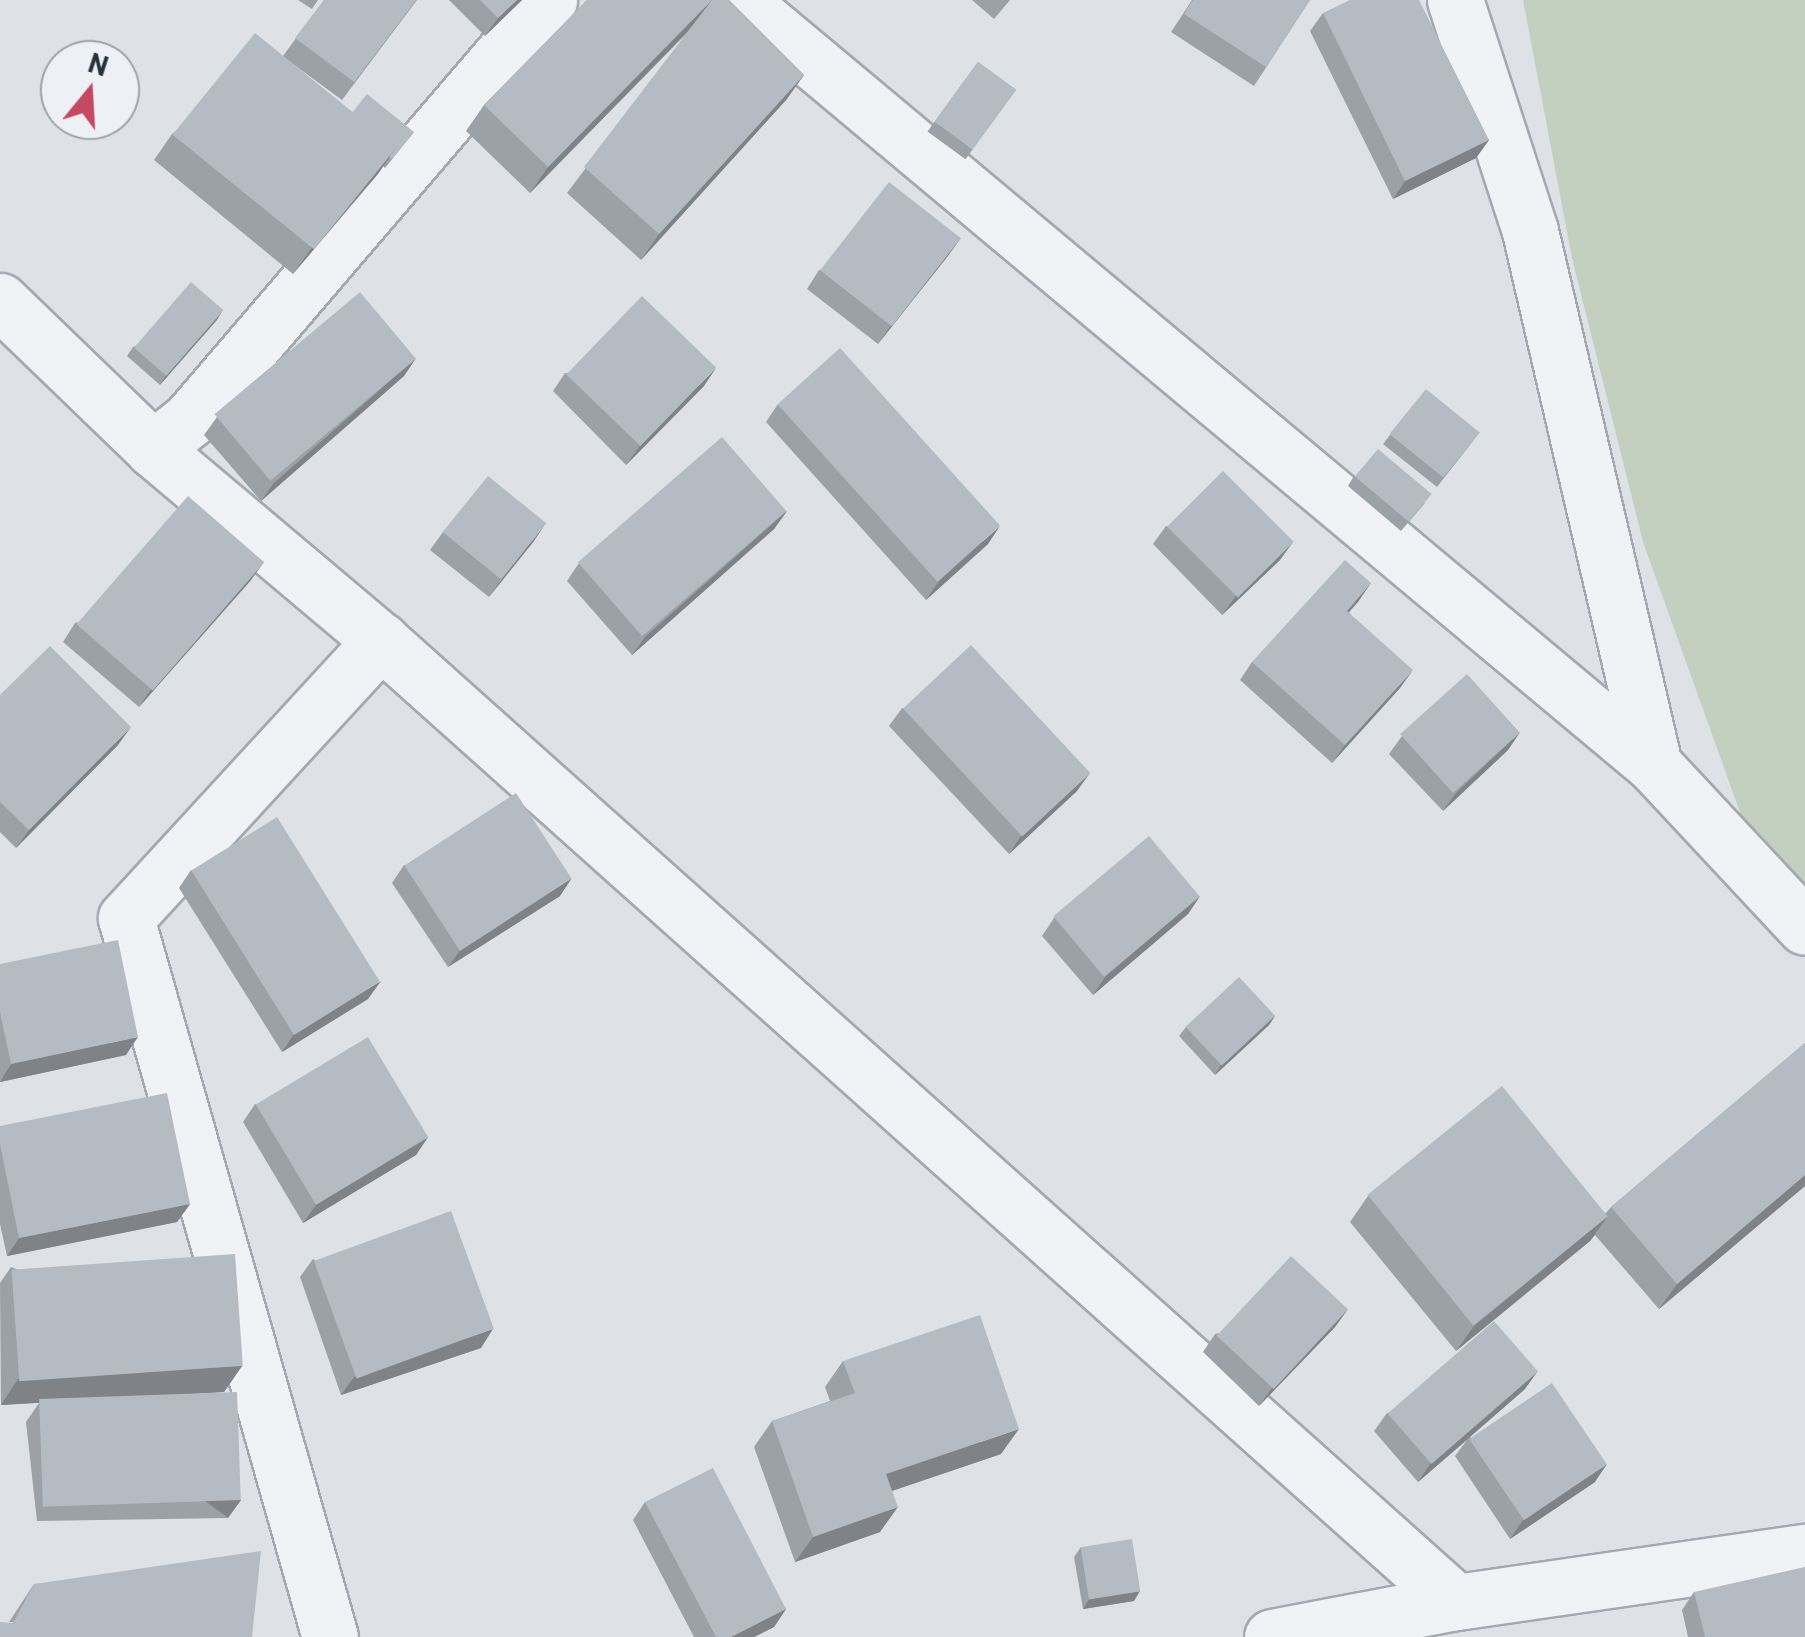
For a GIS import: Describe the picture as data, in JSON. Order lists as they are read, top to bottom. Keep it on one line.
{"north":"top"}
